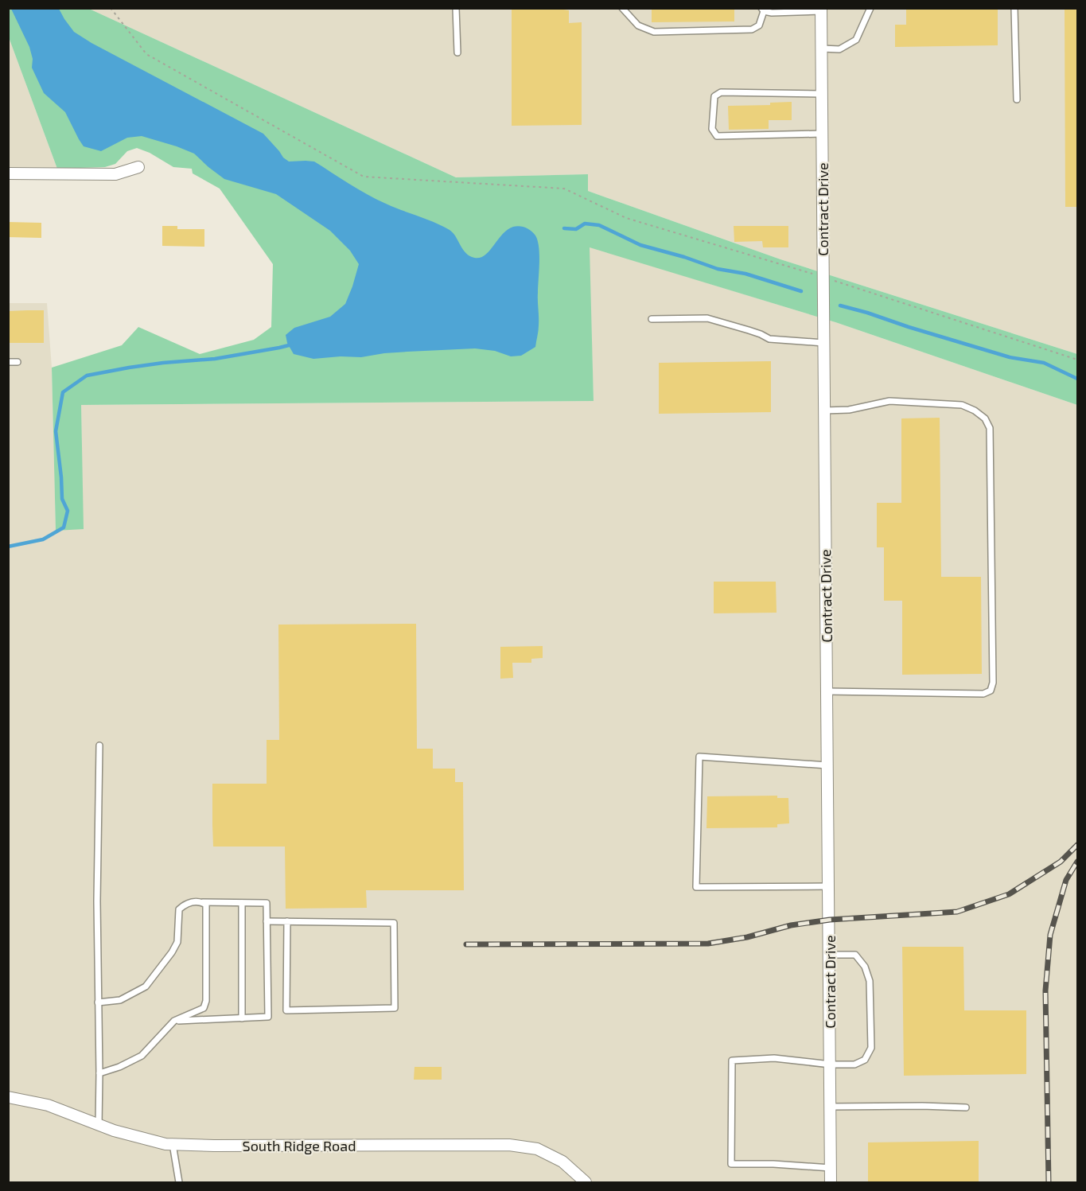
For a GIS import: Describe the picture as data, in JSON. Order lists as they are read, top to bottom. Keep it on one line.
{"streets":{"street":["Contract Drive","South Ridge Road"]}}
